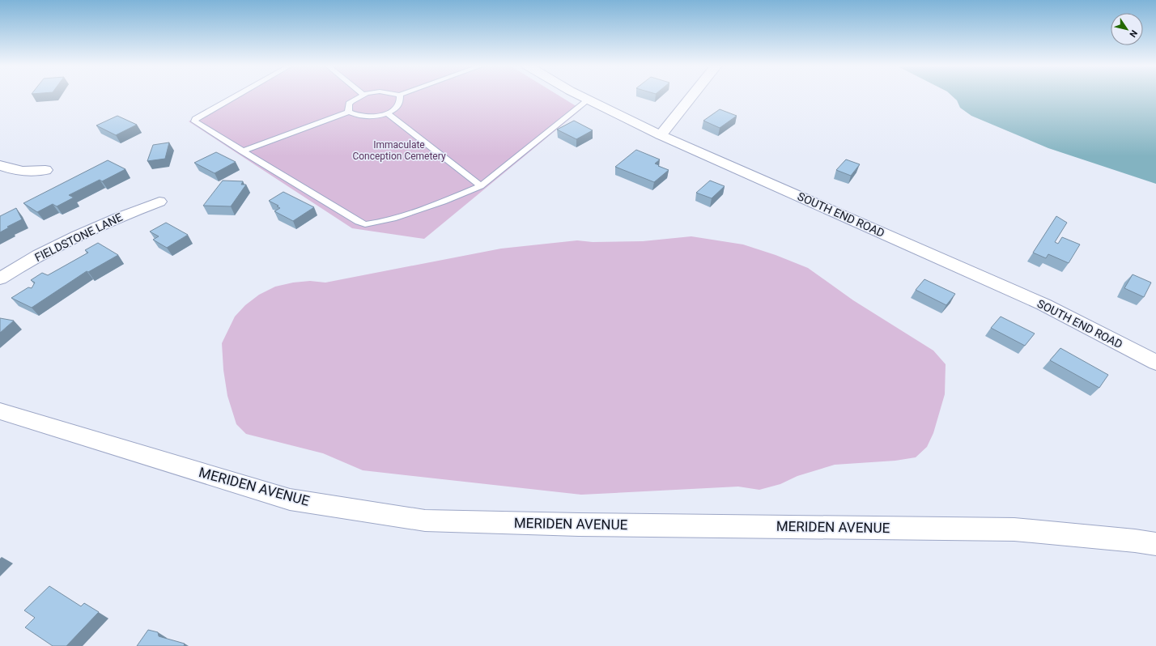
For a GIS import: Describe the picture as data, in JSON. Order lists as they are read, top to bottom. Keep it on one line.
{"streets":{"street":["SOUTH END ROAD","FIELDSTONE LANE","MERIDEN AVENUE"]},"parks":["Immaculate Conception Cemetery"],"north":"bottom right"}
